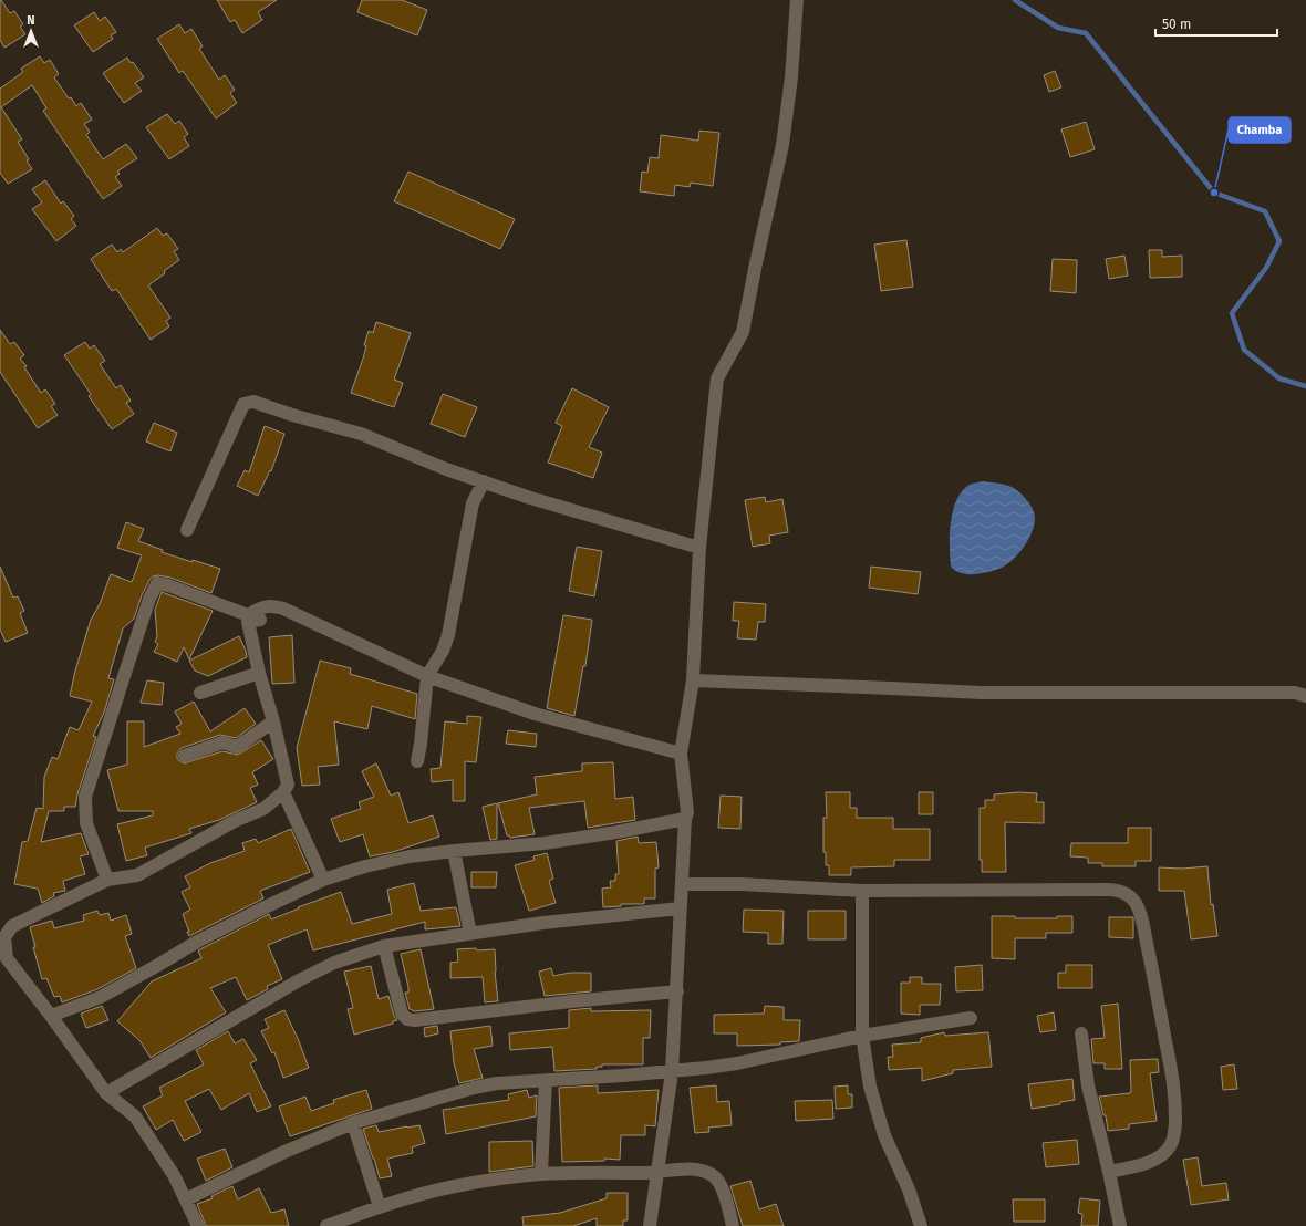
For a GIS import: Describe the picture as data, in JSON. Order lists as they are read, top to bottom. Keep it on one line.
{"places":["Chamba"],"scale_bar":"50 m","north":"top"}
